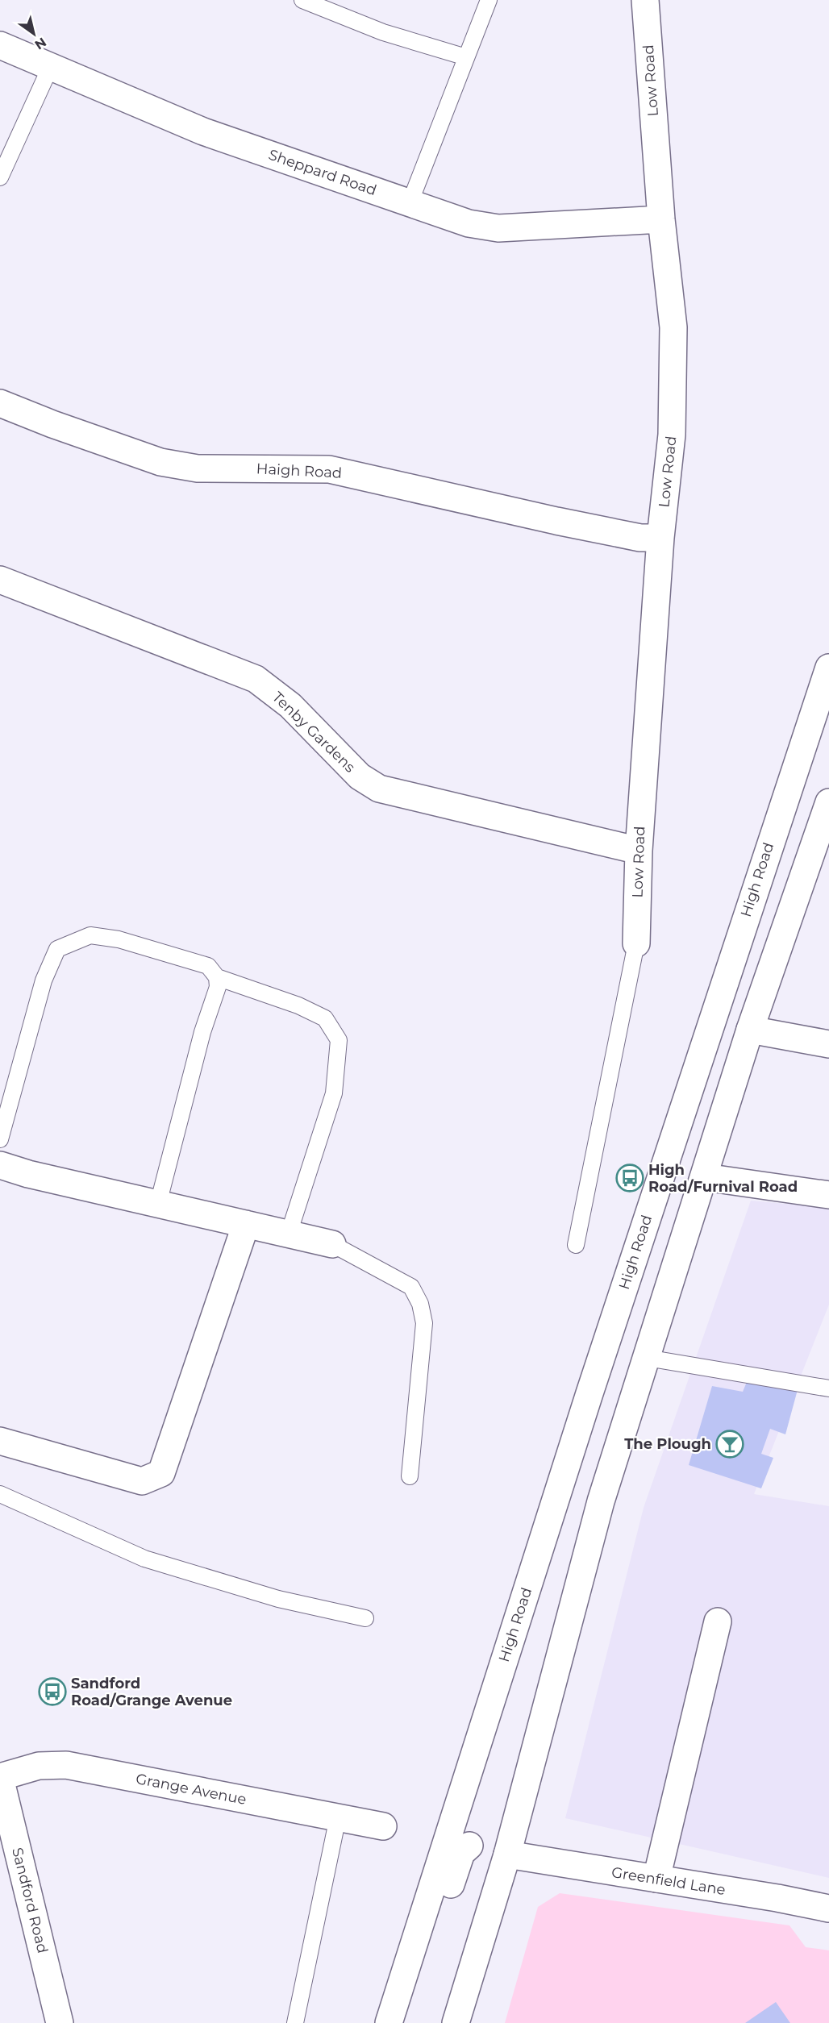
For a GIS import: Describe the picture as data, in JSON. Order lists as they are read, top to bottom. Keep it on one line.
{"streets":{"street":["Low Road","Sheppard Road","Haigh Road","Tenby Gardens","High Road","Grange Avenue","Greenfield Lane","Sandford Road"]},"crossings":[["Low Road","Sheppard Road"],["Low Road","Haigh Road"],["Low Road","Tenby Gardens"],["Grange Avenue","Sandford Road"]],"places":{"bus stop":["High Road/Furnival Road","Sandford Road/Grange Avenue"],"bar":["The Plough"]},"north":"bottom right"}
